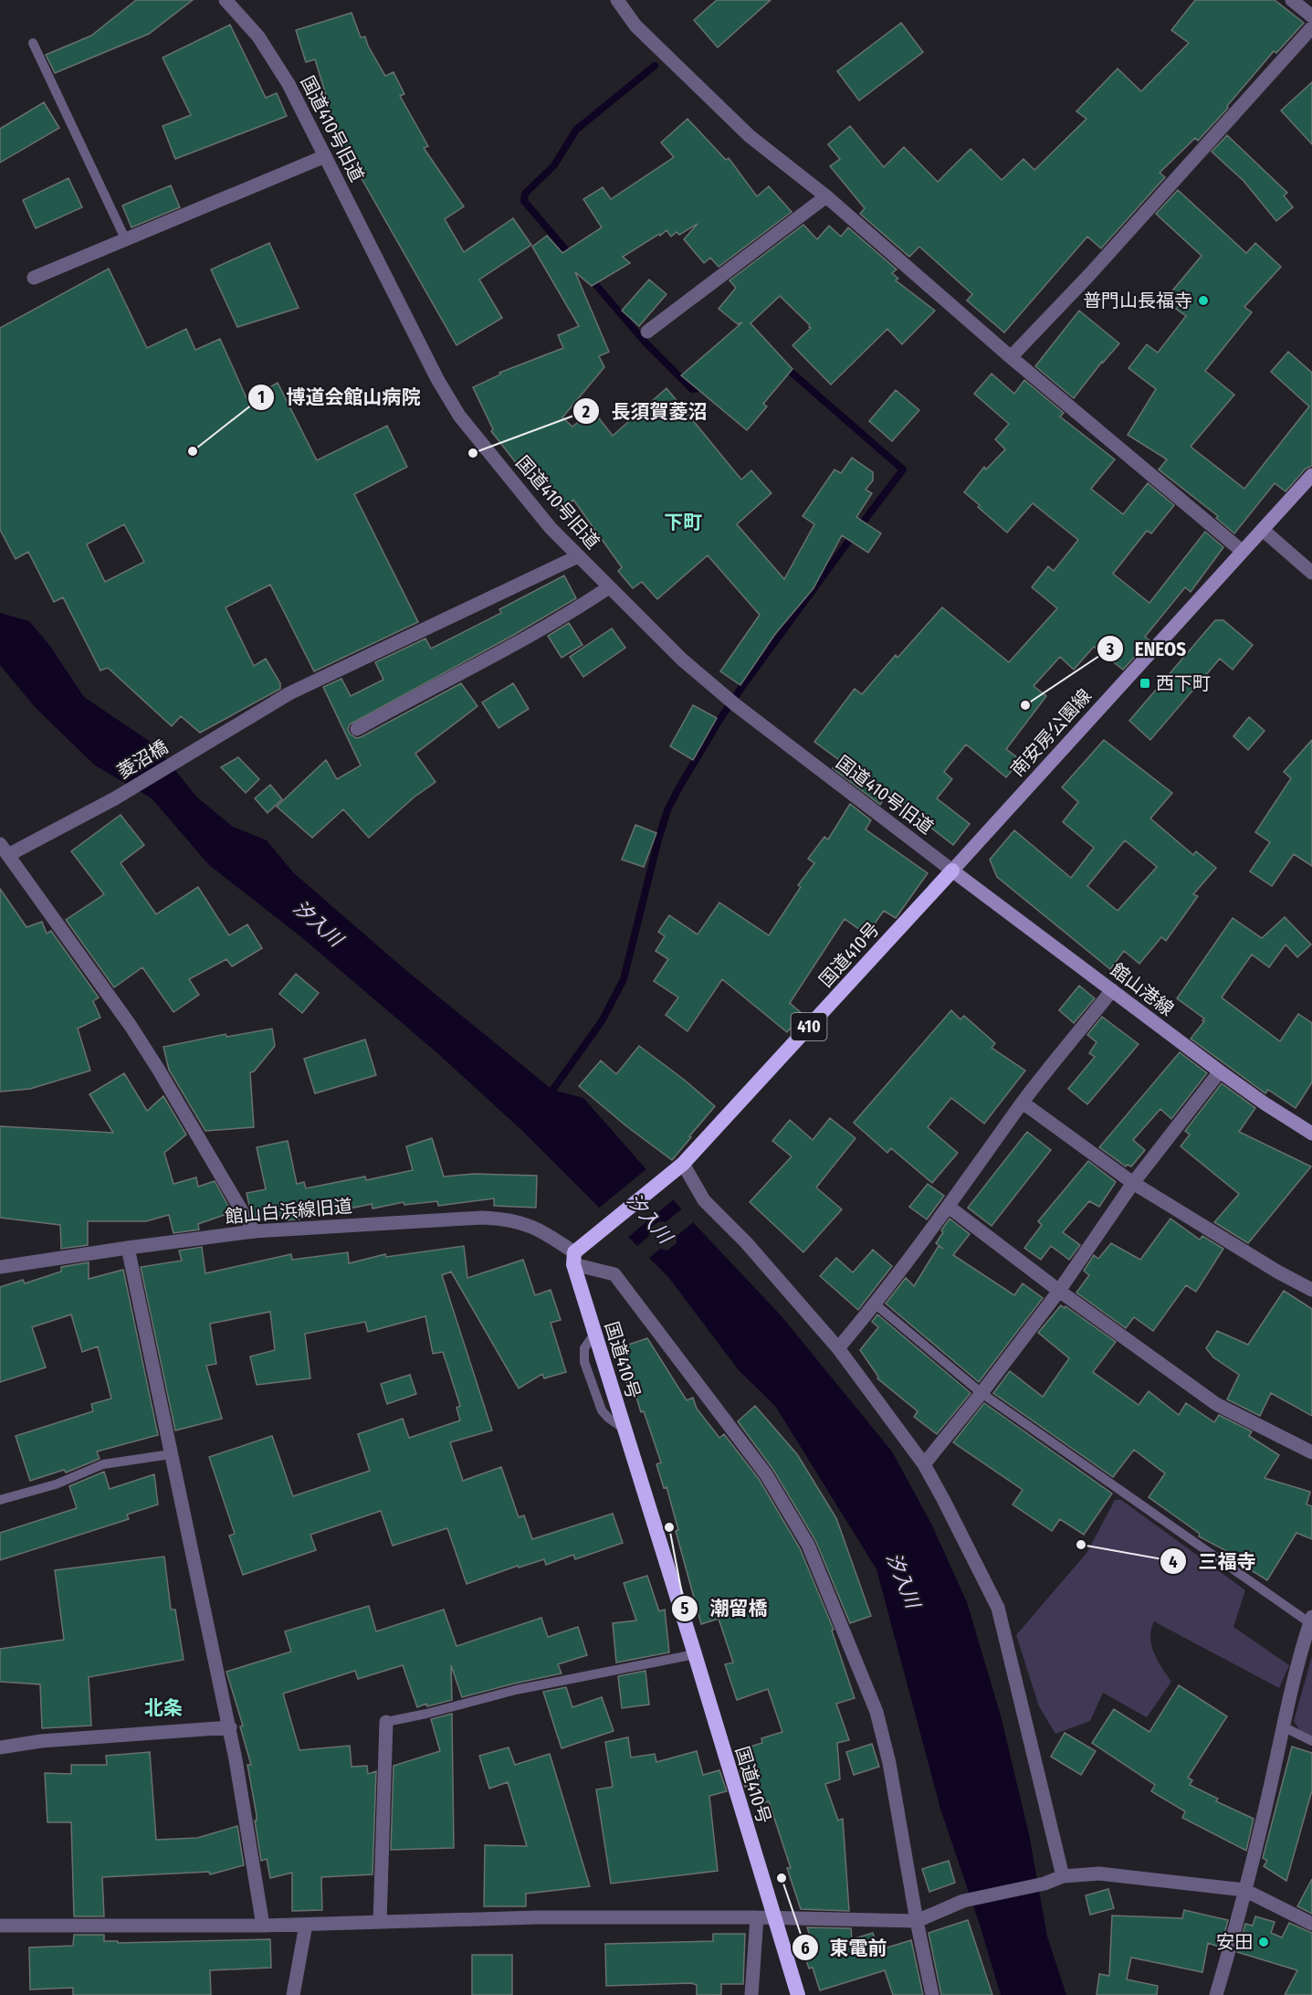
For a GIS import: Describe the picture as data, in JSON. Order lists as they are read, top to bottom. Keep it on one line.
{"streets":{"highway":["国道410号","410"],"main road":["南安房公園線","館山港線"],"street":["国道410号旧道","菱沼橋","館山白浜線旧道"]},"crossings":[["国道410号旧道","南安房公園線"],["国道410号旧道","菱沼橋"],["国道410号旧道","国道410号"],["国道410号旧道","館山港線"],["南安房公園線","国道410号"],["南安房公園線","館山港線"],["国道410号","館山港線"],["国道410号","館山白浜線旧道"]],"districts":["下町","北条"],"water":["汐入川"],"places":{"other":["普門山長福寺","博道会館山病院","長須賀菱沼","ENEOS","潮留橋","三福寺","東電前","安田"],"transit":["西下町"]}}
